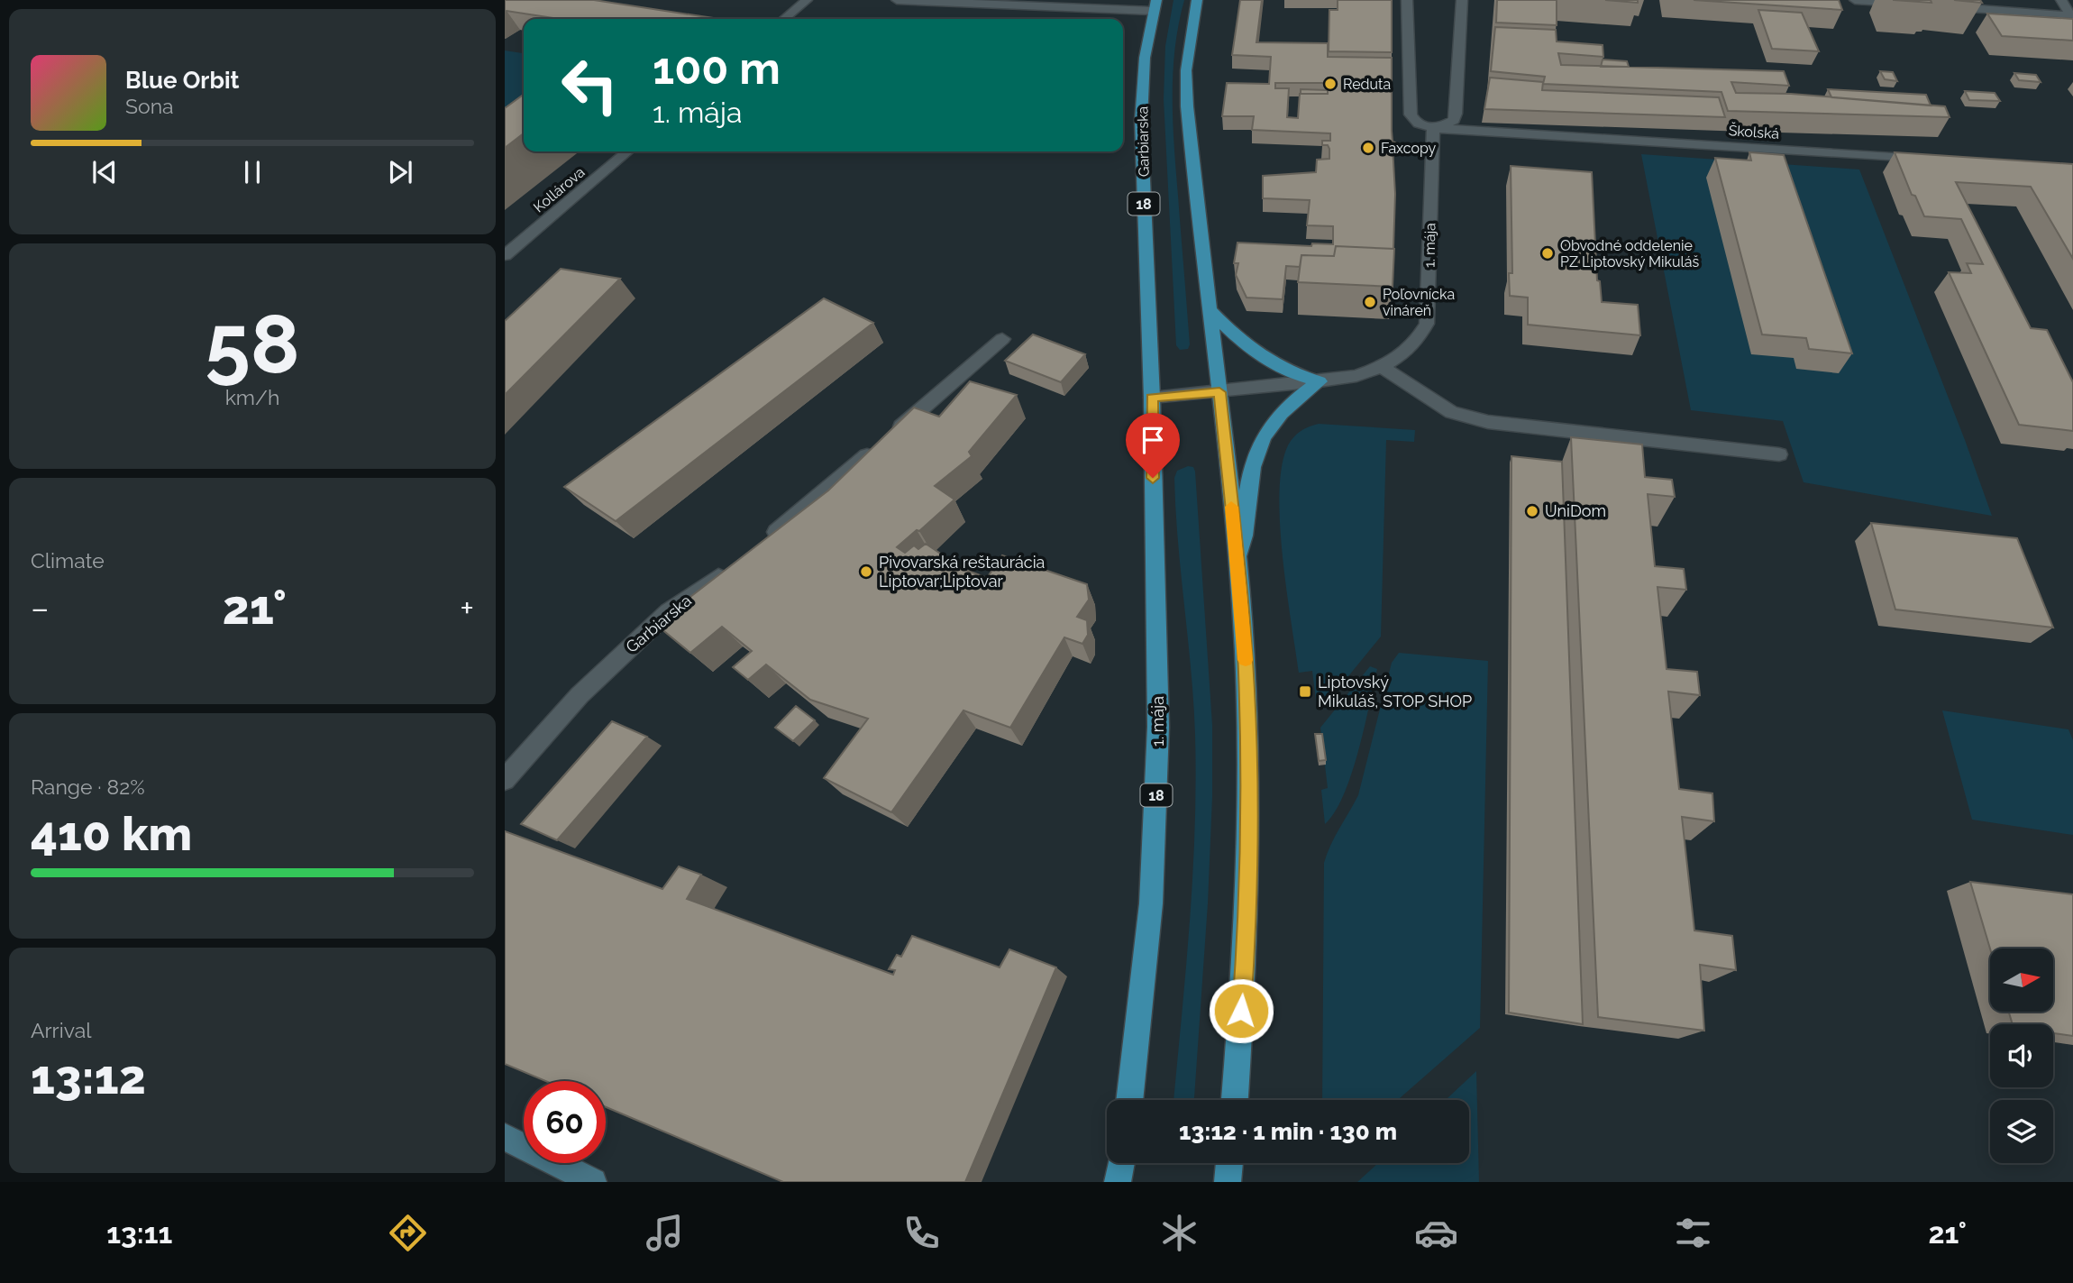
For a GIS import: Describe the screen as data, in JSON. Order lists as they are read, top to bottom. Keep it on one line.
{"streets":{"main road":["Garbiarska","18","1. mája"],"street":["Školská","Kollárova"]},"crossings":[["Školská","1. mája"],["Garbiarska","1. mája"]],"places":{"other":["Reduta","Faxcopy","Obvodné oddelenie PZ Liptovský Mikuláš","Poľovnícka vináreň","UniDom","Pivovarská reštaurácia Liptovar;Liptovar"],"transit":["Liptovský Mikuláš, STOP SHOP"]},"north":"right","page":{"turn":["100 m","1. mája"],"song":["Blue Orbit","Sona"],"tile":[["58","km/h"],"Climate",["Range · 82%","410 km"],["Arrival","13:12"]],"heat":["−","21°","+"],"limit":"60","trip":"13:12 · 1 min · 130 m","tabs":["13:11","21°"]}}
